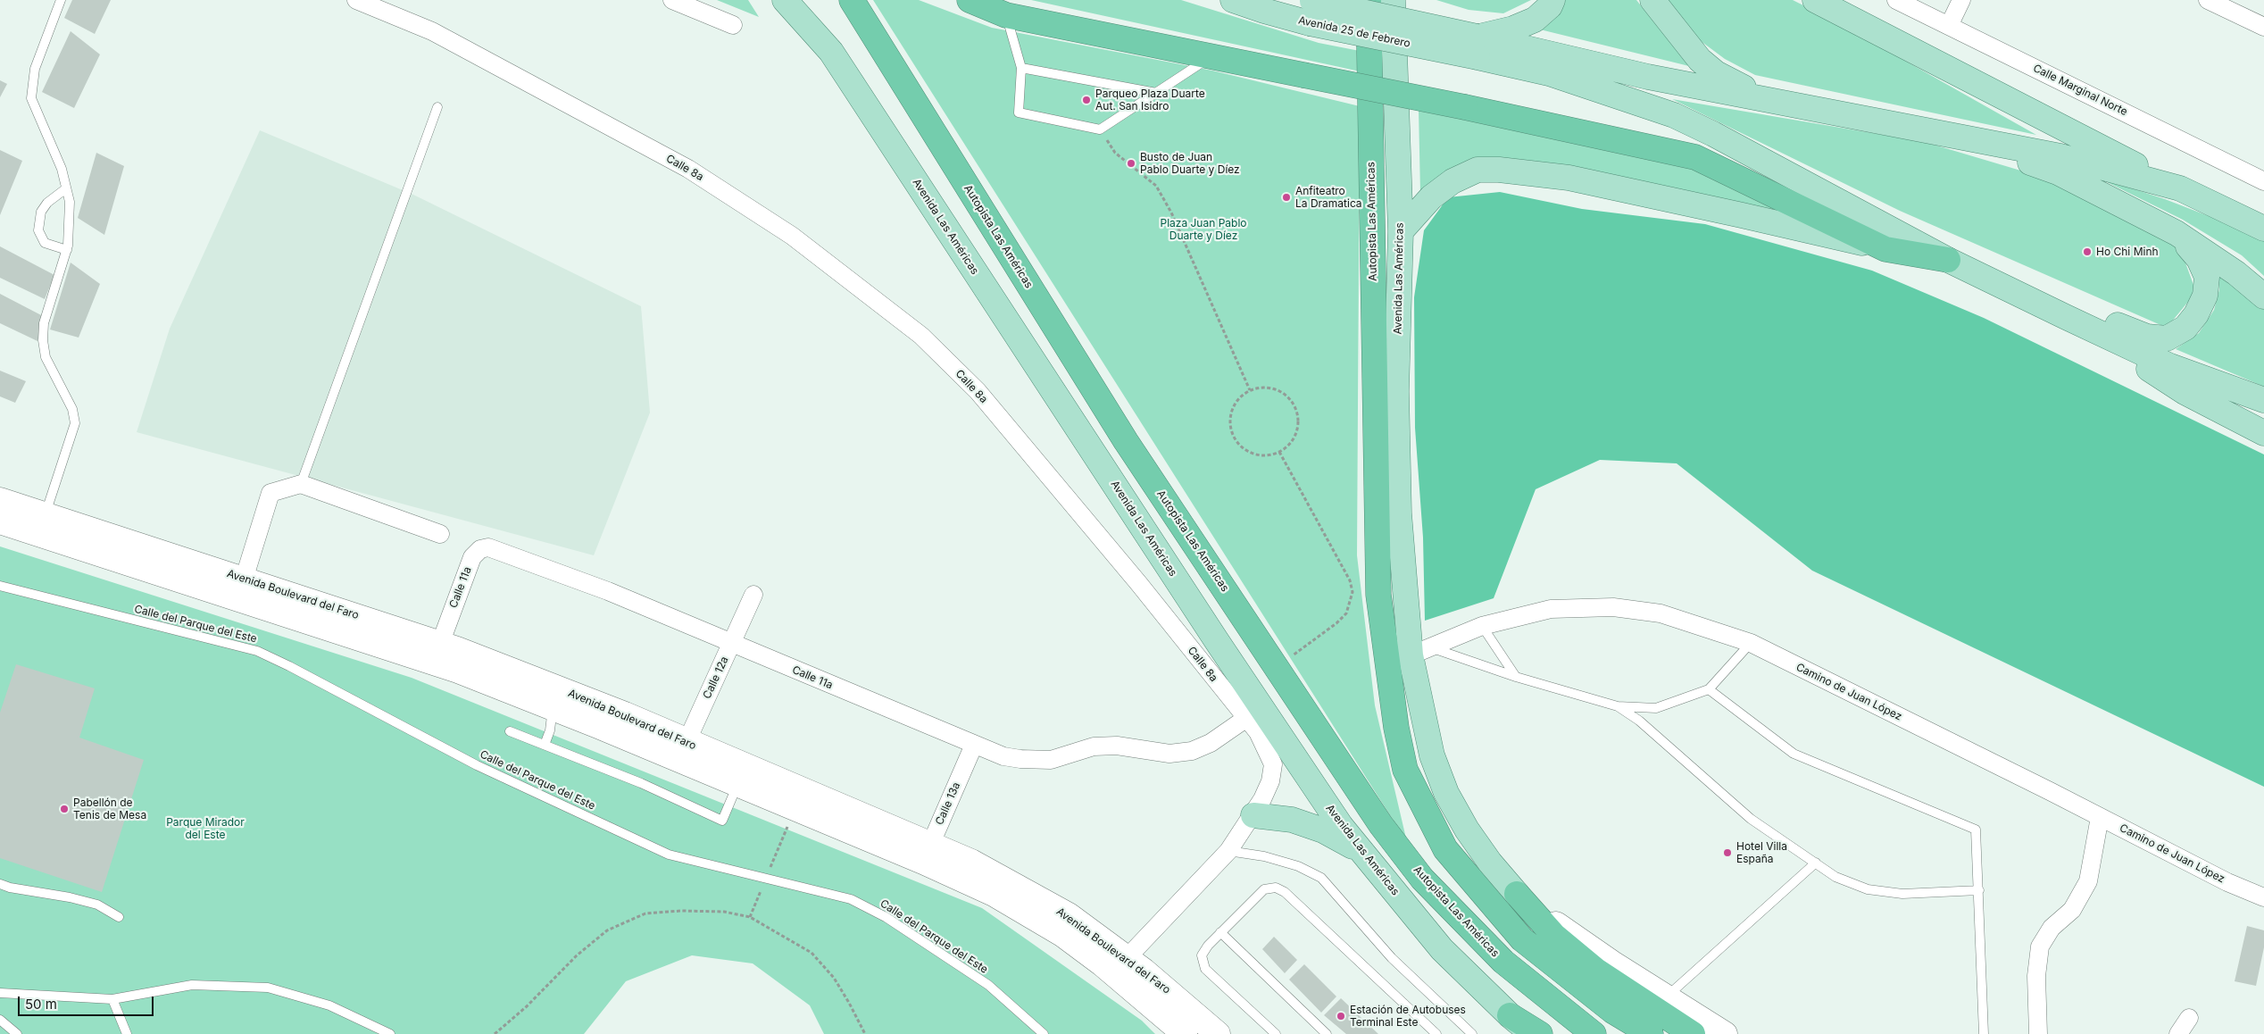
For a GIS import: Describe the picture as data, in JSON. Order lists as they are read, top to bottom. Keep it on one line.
{"streets":{"highway":["Autopista Las Américas"],"main road":["Avenida 25 de Febrero","Avenida Las Américas"],"street":["Calle Marginal Norte","Calle 8a","Calle 11a","Avenida Boulevard del Faro","Calle 12a","Camino de Juan López","Calle 13a"],"lane":["Calle del Parque del Este"]},"crossings":[["Calle 8a","Avenida Las Américas"],["Calle 8a","Calle 11a"],["Avenida Las Américas","Camino de Juan López"],["Calle 11a","Avenida Boulevard del Faro"],["Calle 11a","Calle 12a"],["Calle 11a","Calle 13a"],["Avenida Boulevard del Faro","Calle 12a"],["Avenida Boulevard del Faro","Calle 13a"]],"parks":["Plaza Juan Pablo Duarte y Díez","Parque Mirador del Este"],"places":["Parqueo Plaza Duarte Aut. San Isidro","Busto de Juan Pablo Duarte y Díez","Anfiteatro La Dramatica","Ho Chi Minh","Pabellón de Tenis de Mesa","Hotel Villa España","Estación de Autobuses Terminal Este"],"scale_bar":"50 m"}
